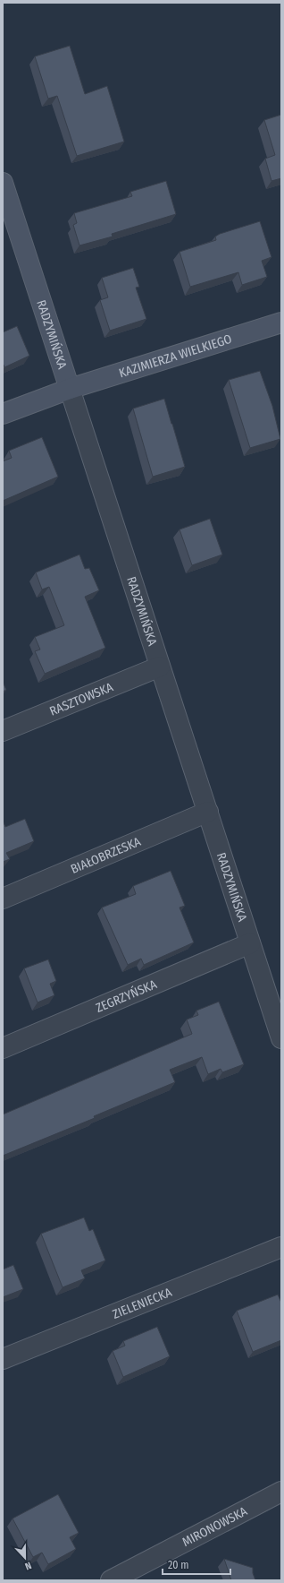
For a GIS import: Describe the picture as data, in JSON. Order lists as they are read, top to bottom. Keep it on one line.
{"streets":{"street":["RADZYMIŃSKA","KAZIMIERZA WIELKIEGO","RASZTOWSKA","BIAŁOBRZESKA","ZEGRZYŃSKA","ZIELENIECKA","MIRONOWSKA"]},"crossings":[["RADZYMIŃSKA","KAZIMIERZA WIELKIEGO"],["RADZYMIŃSKA","RASZTOWSKA"],["RADZYMIŃSKA","BIAŁOBRZESKA"],["RADZYMIŃSKA","ZEGRZYŃSKA"]],"scale_bar":"20 m","north":"bottom"}
